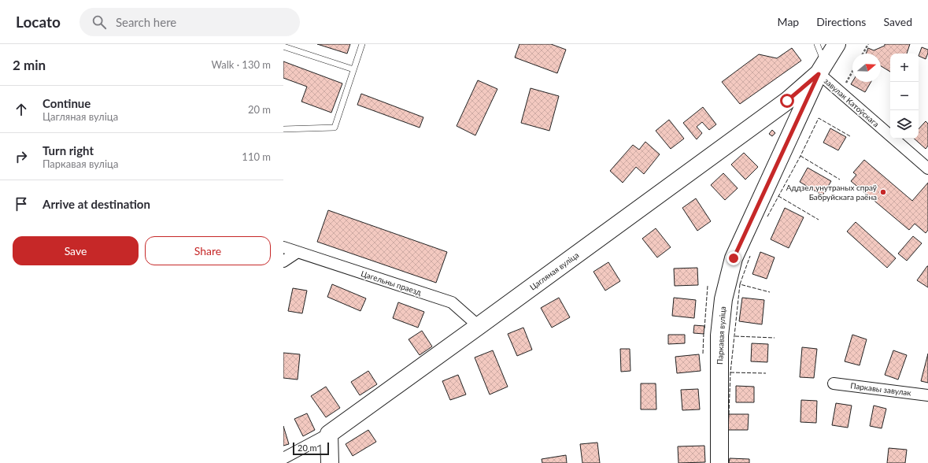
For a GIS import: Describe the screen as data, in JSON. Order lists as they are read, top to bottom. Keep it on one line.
{"streets":{"main road":["Цагляная вуліца","Паркавая вуліца"],"street":["завулак Катоўскага","Цагельны праезд","Паркавы завулак"]},"crossings":[["завулак Катоўскага","Цагляная вуліца"],["завулак Катоўскага","Паркавая вуліца"],["Цагляная вуліца","Цагельны праезд"],["Цагляная вуліца","Паркавая вуліца"]],"places":["Аддзел унутраных спраў Бабруйскага раёна"],"scale_bar":"20 m","north":"right","page":{"header":"Locato","search":"Search here","nav":["Map","Directions","Saved"],"heading":["2 min","Walk · 130 m"],"map_buttons":["+","−"],"list":[["Continue","Цагляная вуліца","20 m"],["Turn right","Паркавая вуліца","110 m"],"Arrive at destination"],"buttons":["Save","Share"],"scale":"20 m"}}
